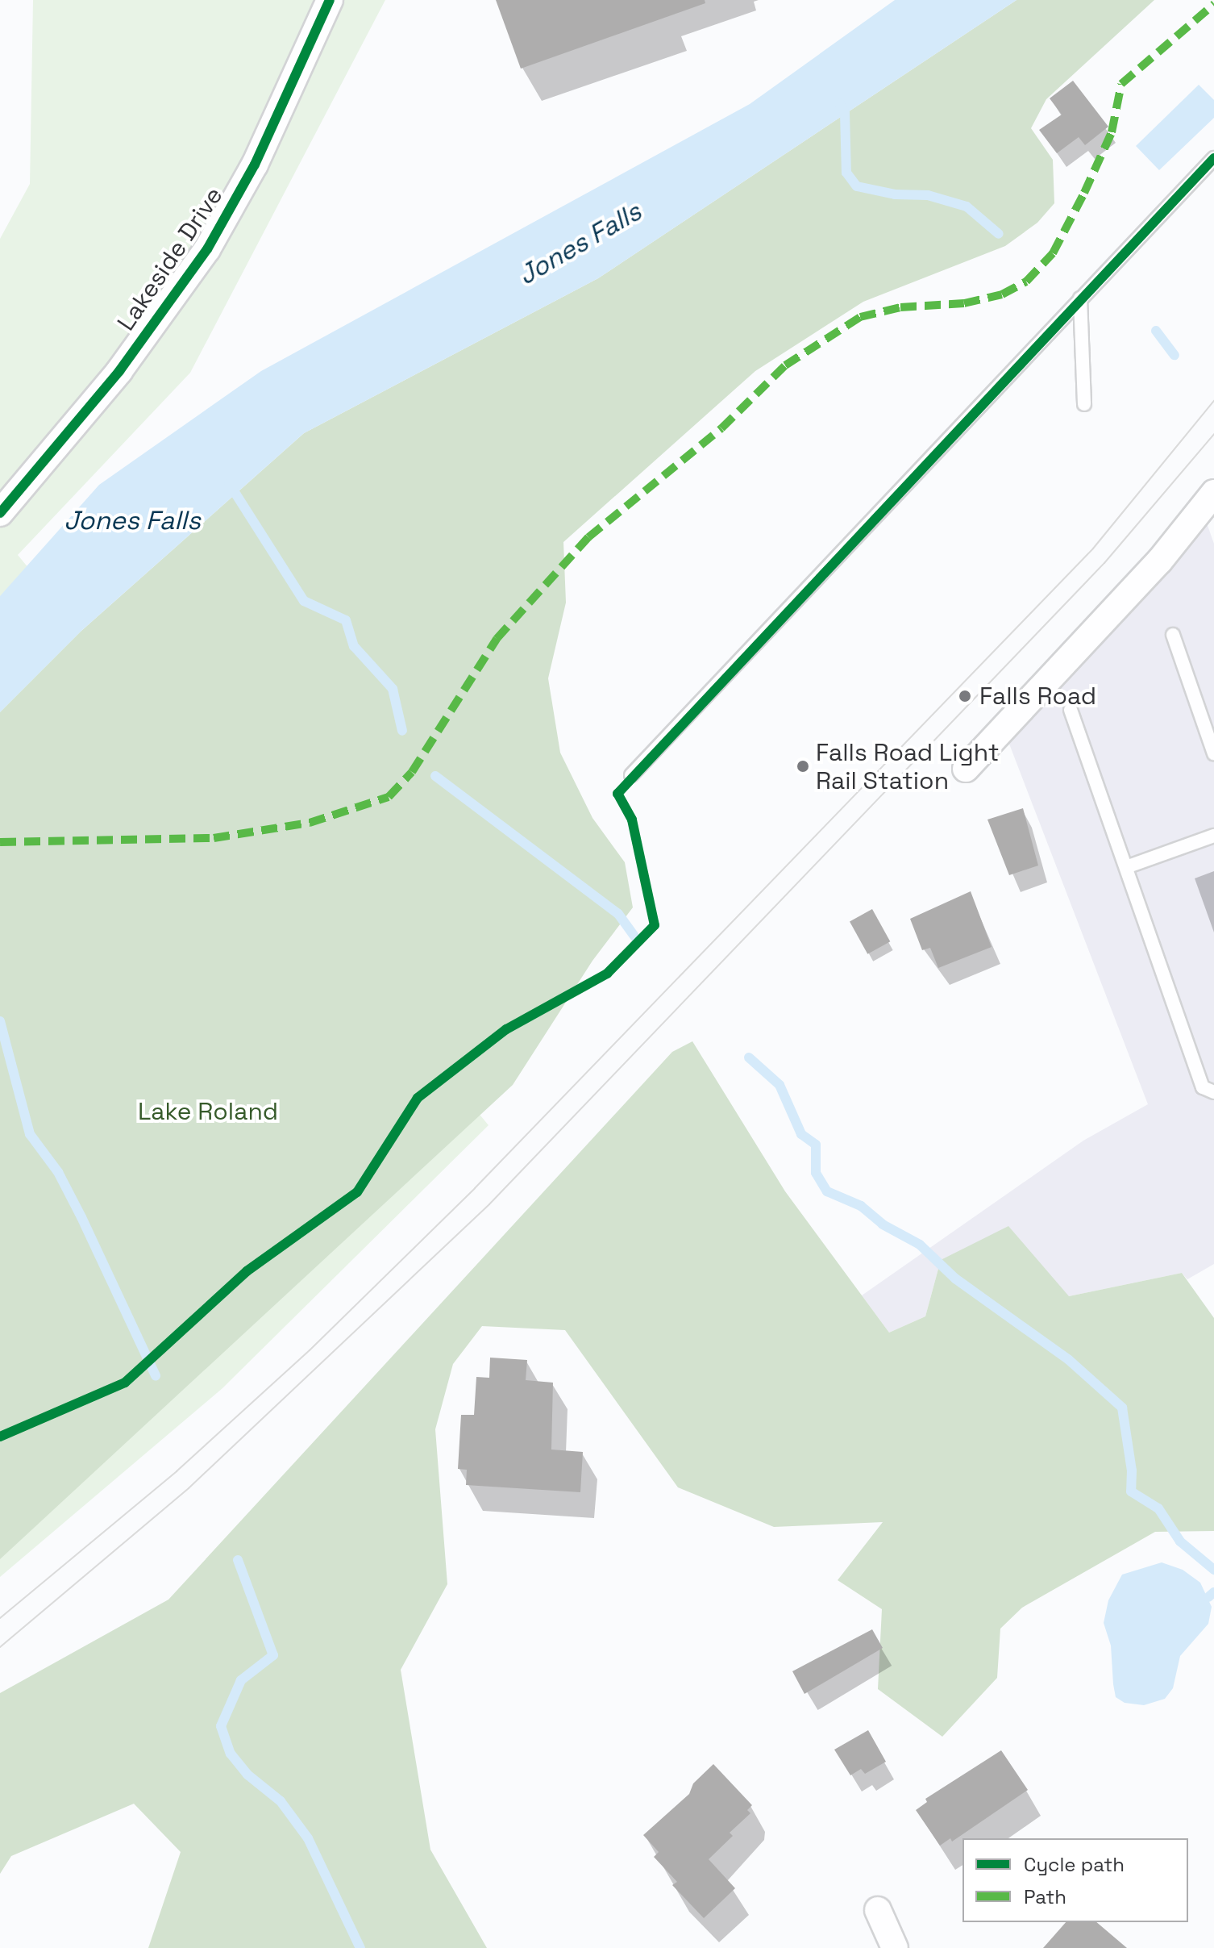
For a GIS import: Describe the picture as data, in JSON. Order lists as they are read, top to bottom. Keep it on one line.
{"streets":{"street":["Lakeside Drive"]},"water":["Jones Falls"],"parks":["Lake Roland"],"places":["Falls Road","Falls Road Light Rail Station"],"legend":["Cycle path","Path"]}
